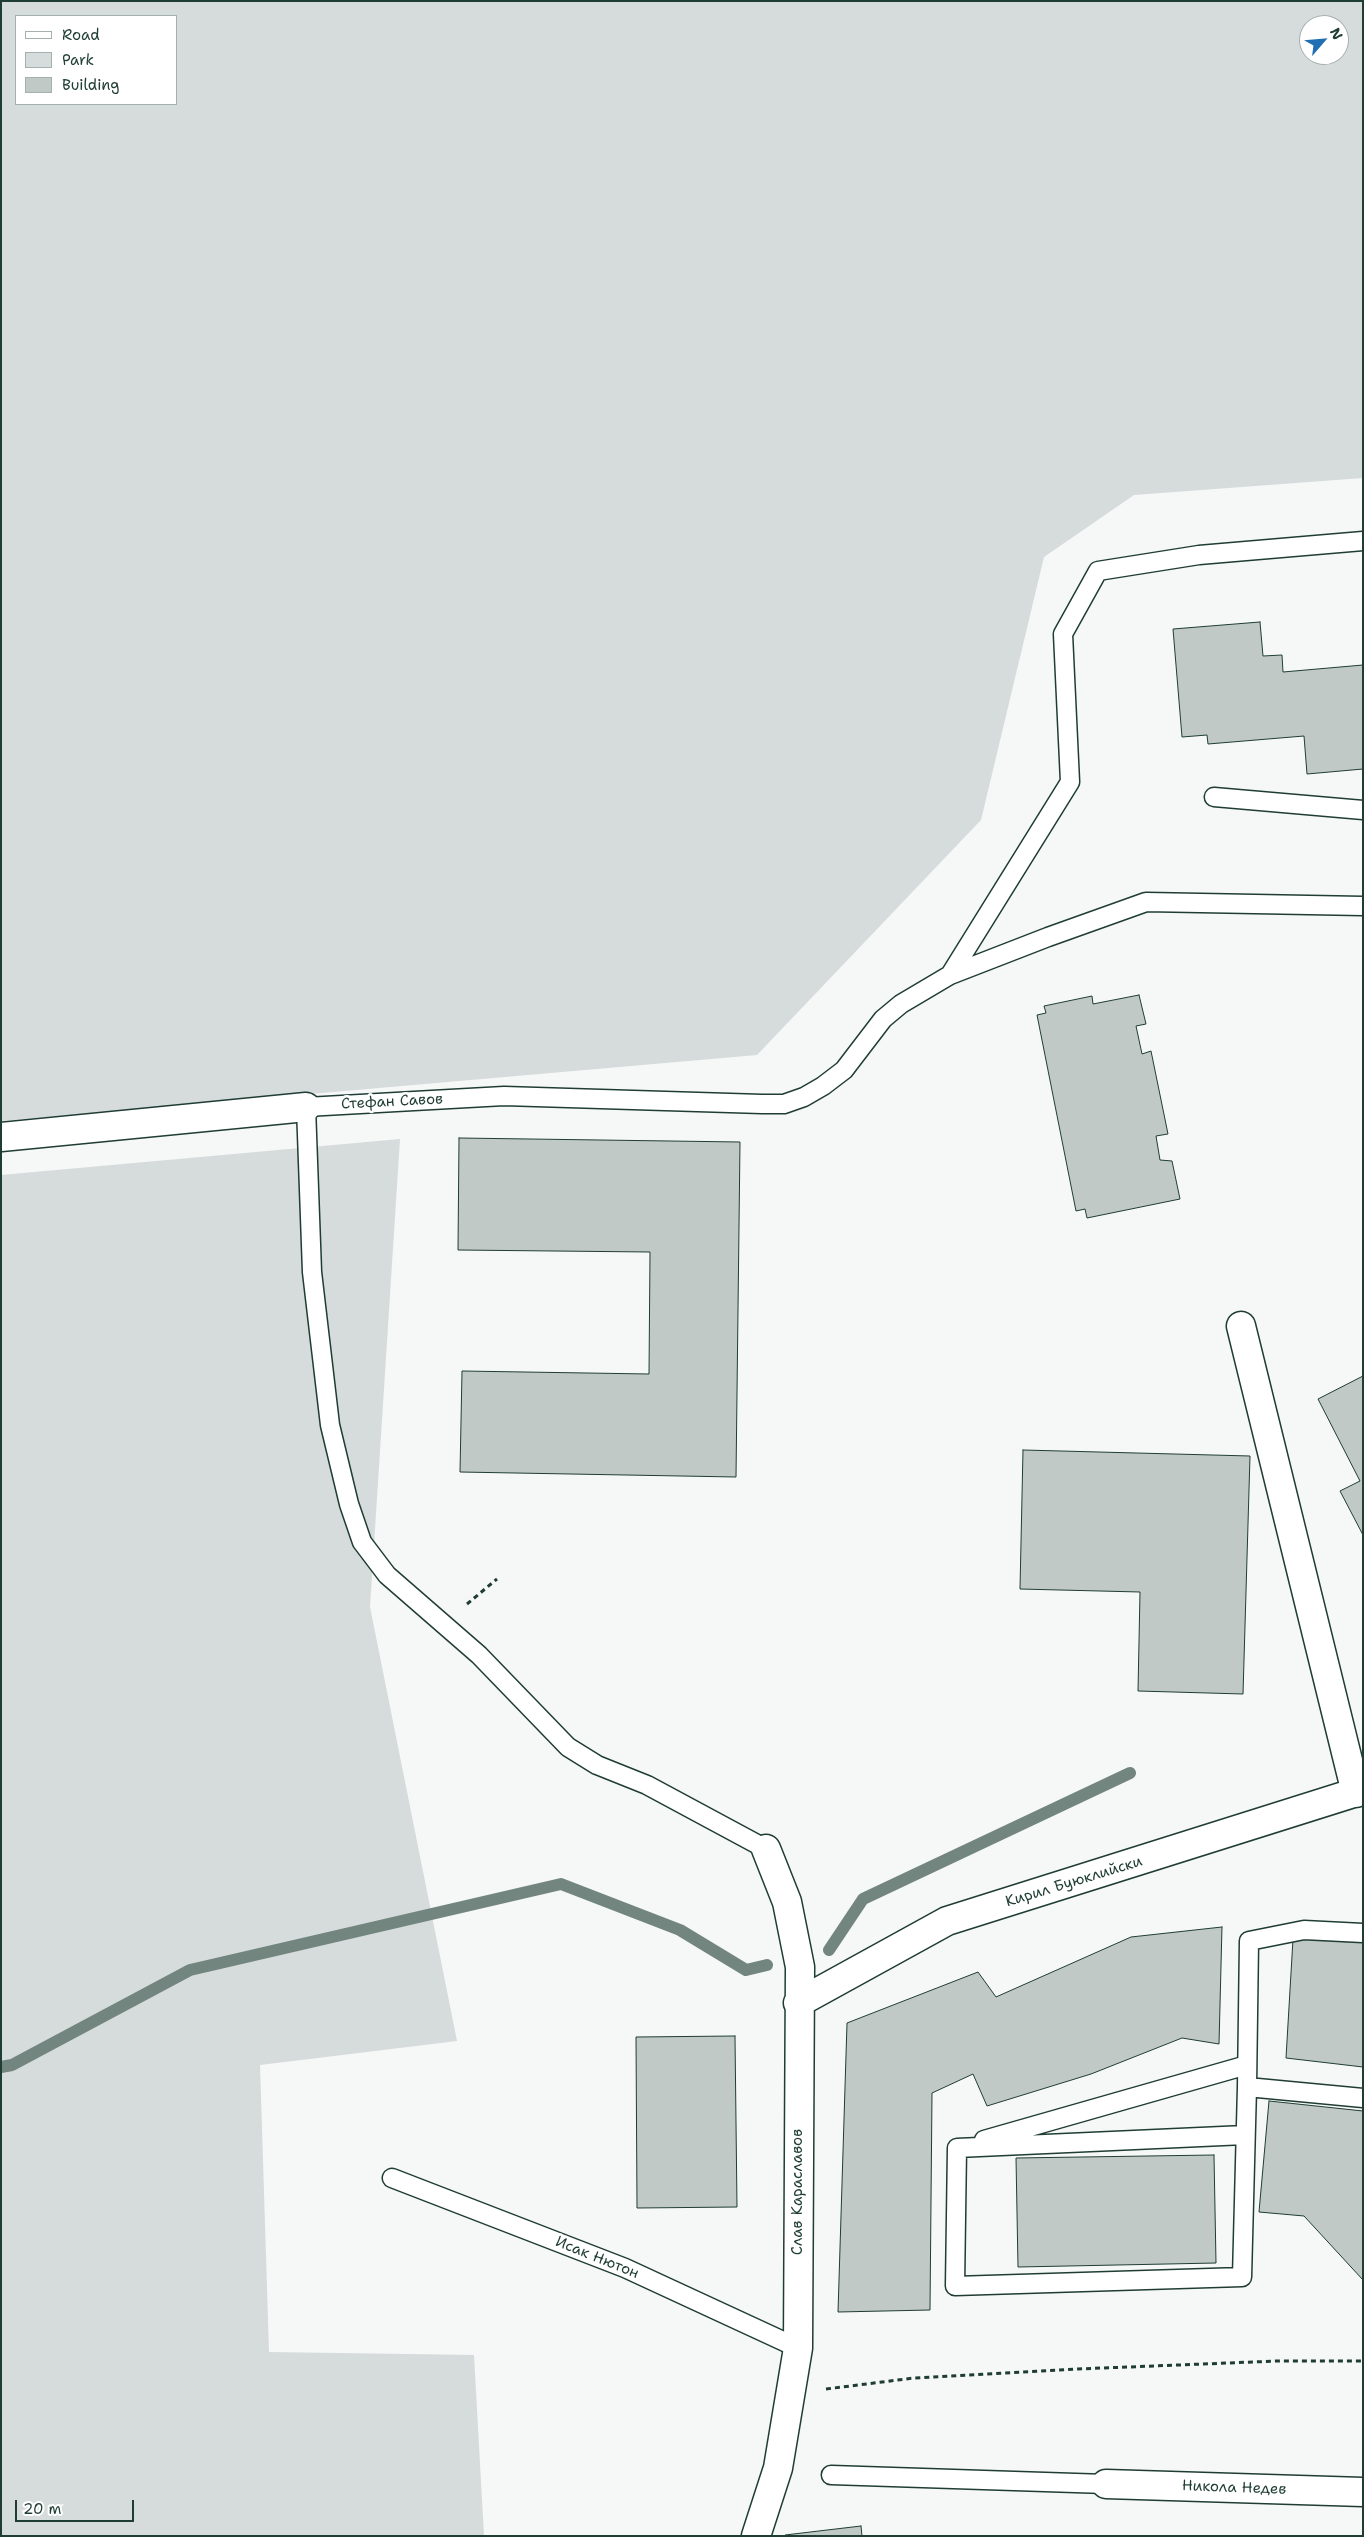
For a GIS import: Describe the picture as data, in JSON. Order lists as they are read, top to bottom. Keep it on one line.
{"streets":{"street":["Стефан Савов","Кирил Буюклийски","Слав Караславов","Никола Недев"],"lane":["Исак Нютон"]},"crossings":[["Кирил Буюклийски","Слав Караславов"],["Слав Караславов","Исак Нютон"]],"legend":["Road","Park","Building"],"scale_bar":"20 m","north":"top right"}
